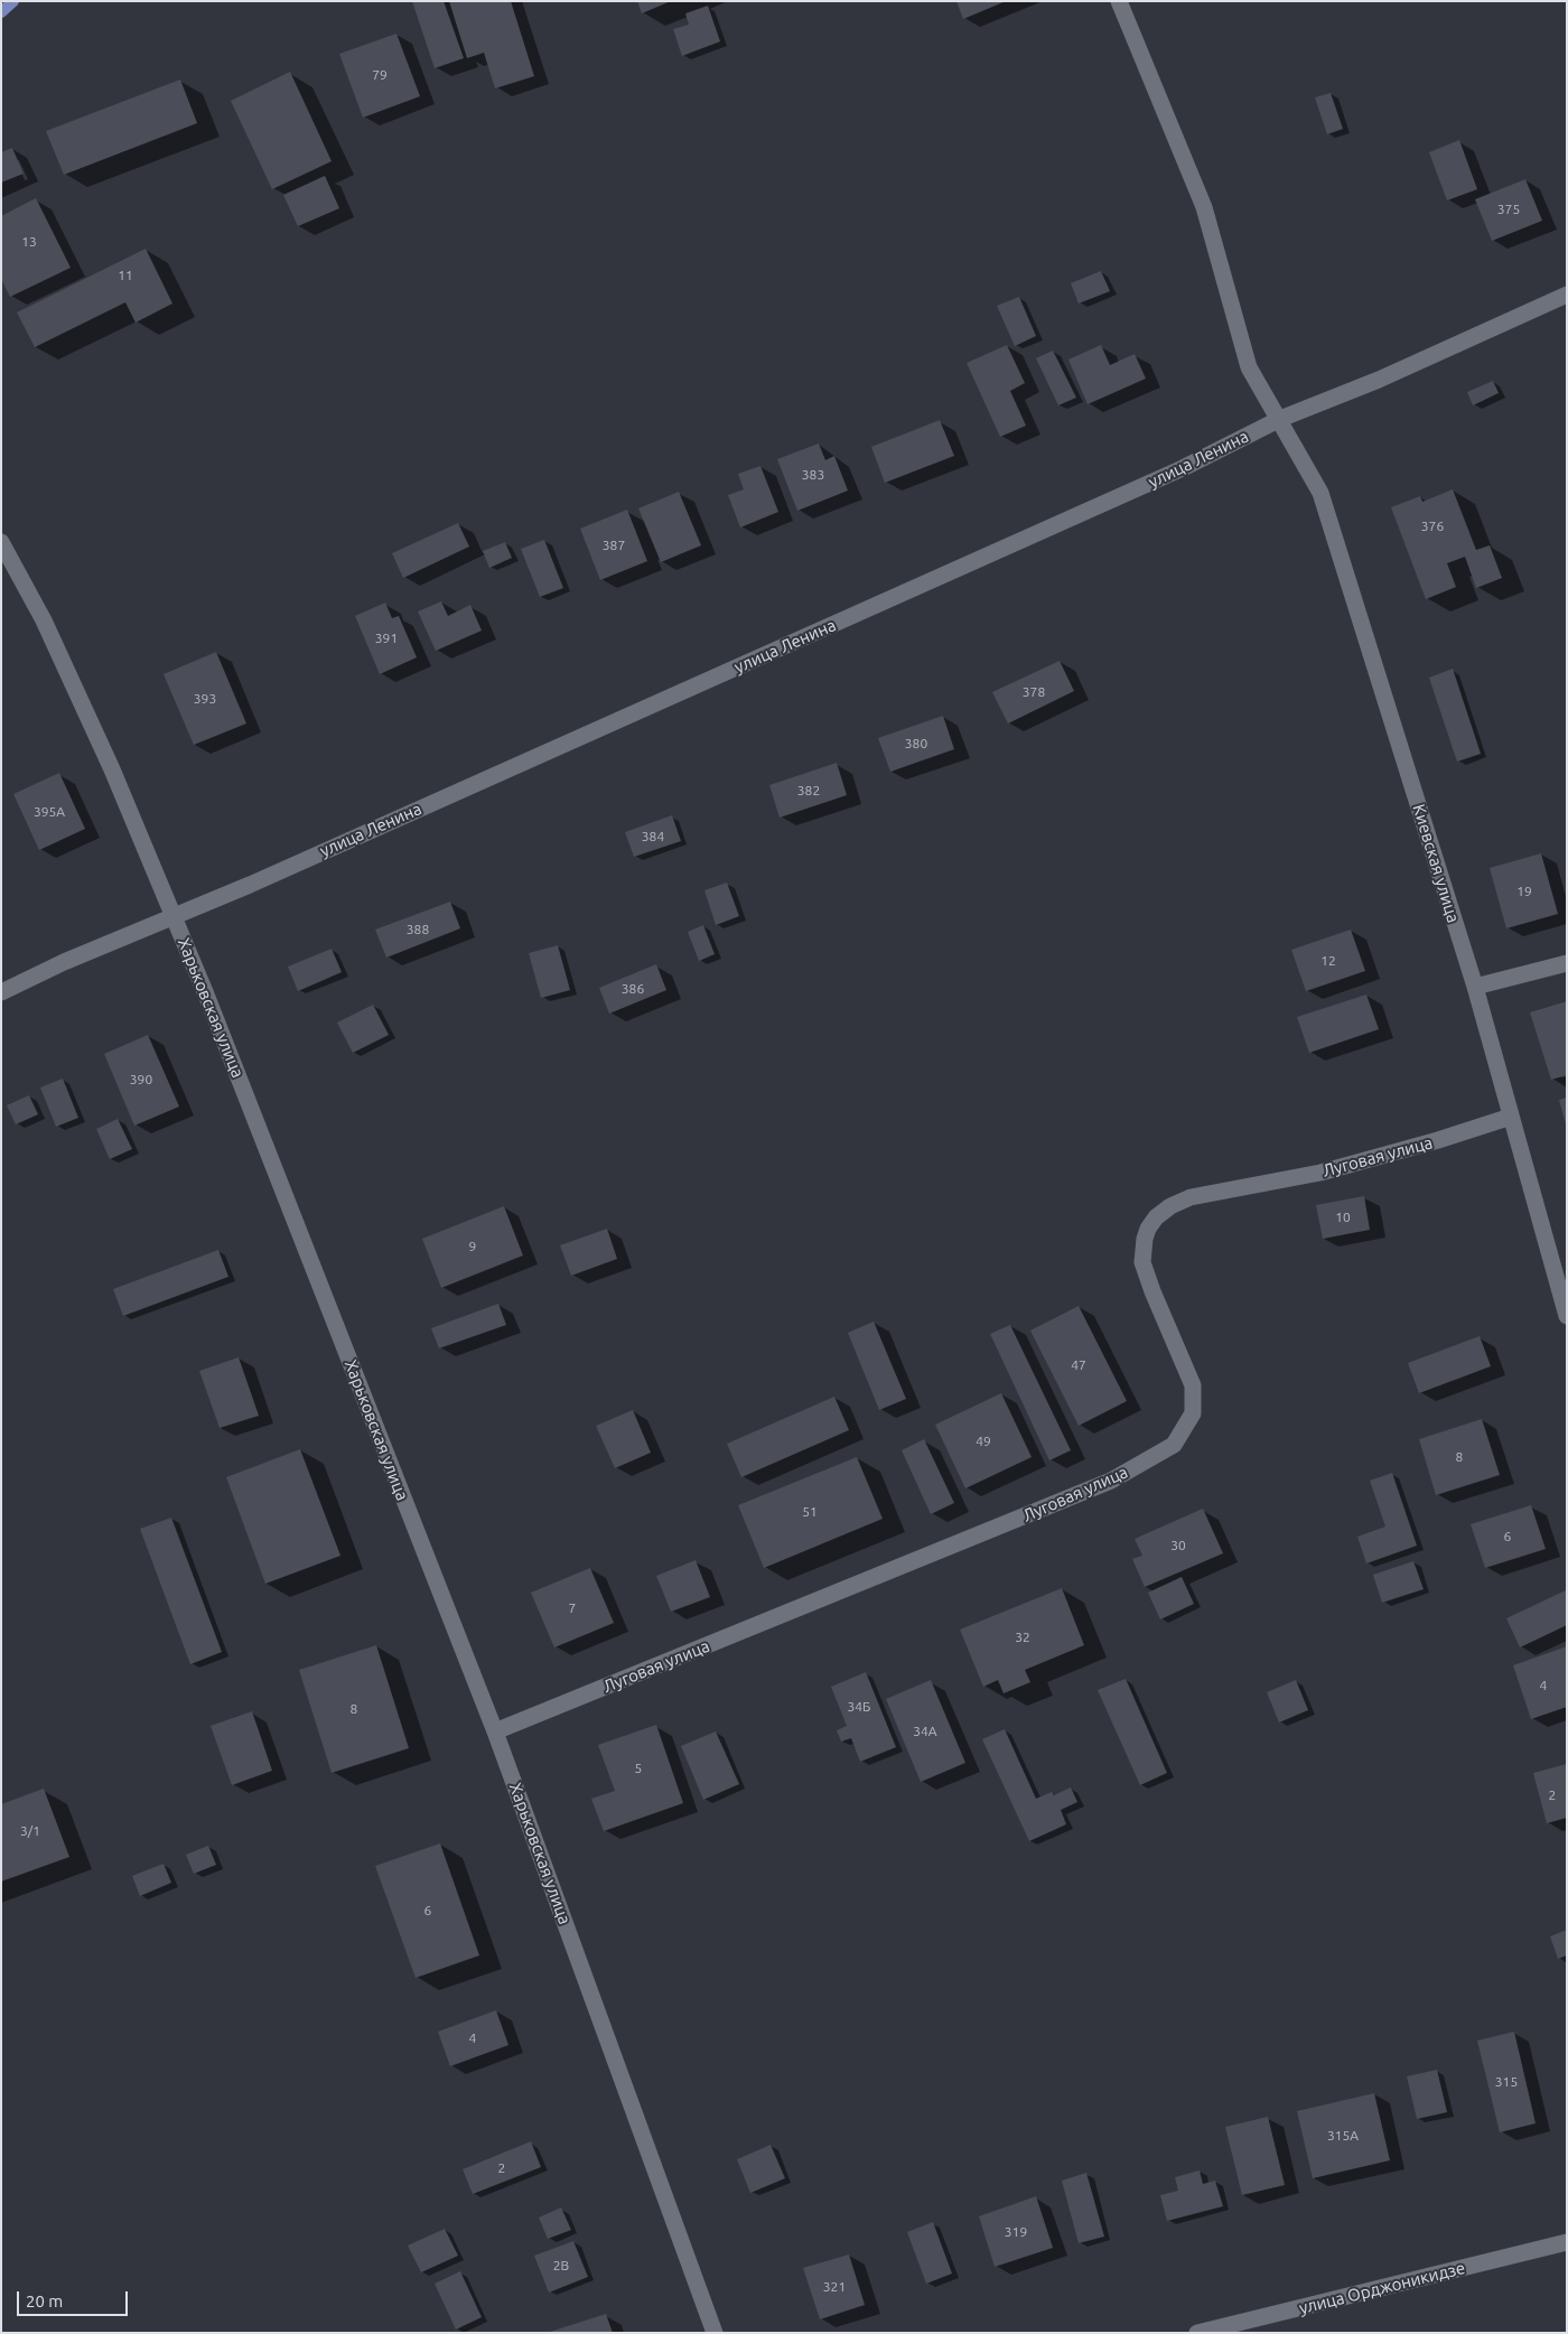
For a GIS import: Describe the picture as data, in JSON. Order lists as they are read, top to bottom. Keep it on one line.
{"streets":{"street":["улица Ленина","Киевская улица","Харьковская улица","Луговая улица","улица Орджоникидзе"]},"crossings":[["улица Ленина","Киевская улица"],["улица Ленина","Харьковская улица"],["Киевская улица","Луговая улица"],["Харьковская улица","Луговая улица"]],"house_numbers":["79","375","13","11","383","376","387","391","378","393","380","382","395А","384","19","388","12","386","390","10","9","47","49","8","51","6","30","7","32","4","34Б","8","34А","5","2","3/1","6","4","315","315А","2","319","2В","321"],"scale_bar":"20 m"}
